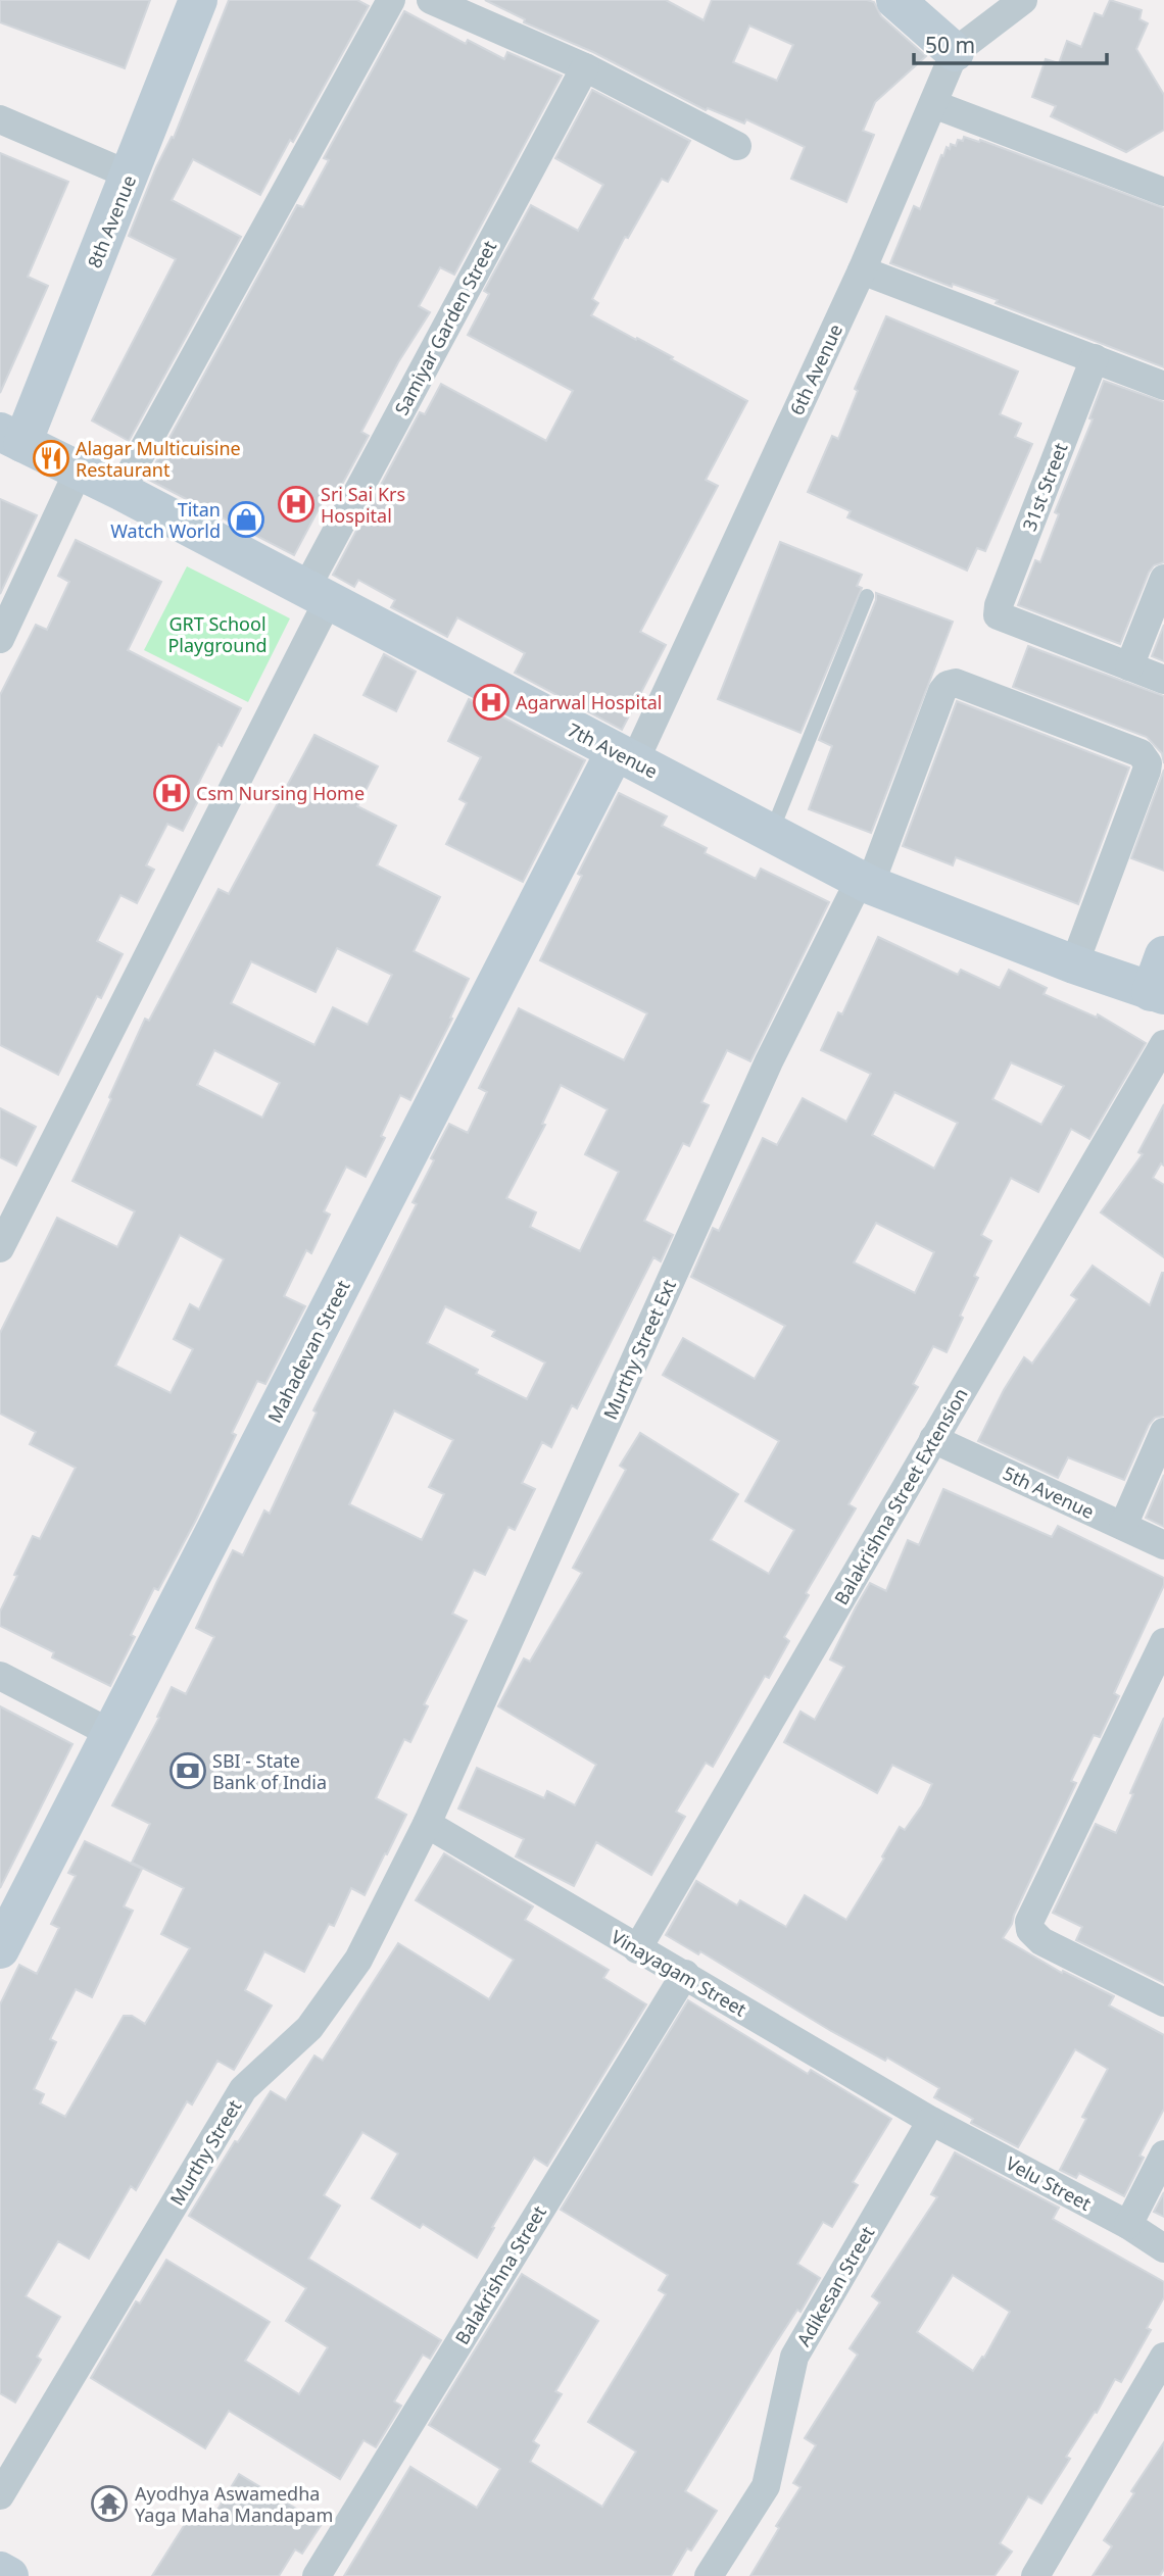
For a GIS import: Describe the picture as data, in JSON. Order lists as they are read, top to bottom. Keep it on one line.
{"streets":{"street":["8th Avenue","Samiyar Garden Street","6th Avenue","31st Street","7th Avenue","Murthy Street Ext","Mahadevan Street","5th Avenue","Balakrishna Street Extension","Vinayagam Street","Murthy Street","Velu Street","Balakrishna Street","Adikesan Street"]},"crossings":[["8th Avenue","7th Avenue"],["Samiyar Garden Street","7th Avenue"],["6th Avenue","7th Avenue"],["6th Avenue","Mahadevan Street"],["7th Avenue","Murthy Street Ext"],["7th Avenue","Mahadevan Street"],["Murthy Street Ext","Vinayagam Street"],["Murthy Street Ext","Murthy Street"],["5th Avenue","Balakrishna Street Extension"],["Balakrishna Street Extension","Vinayagam Street"],["Vinayagam Street","Murthy Street"],["Vinayagam Street","Velu Street"],["Vinayagam Street","Balakrishna Street"],["Vinayagam Street","Adikesan Street"],["Velu Street","Adikesan Street"]],"parks":["GRT School Playground"],"places":{"restaurant":["Alagar Multicuisine Restaurant"],"hospital":["Sri Sai Krs Hospital","Agarwal Hospital","Csm Nursing Home"],"shop":["Titan Watch World"],"bank":["SBI - State Bank of India"],"temple":["Ayodhya Aswamedha Yaga Maha Mandapam"]},"scale_bar":"50 m"}
